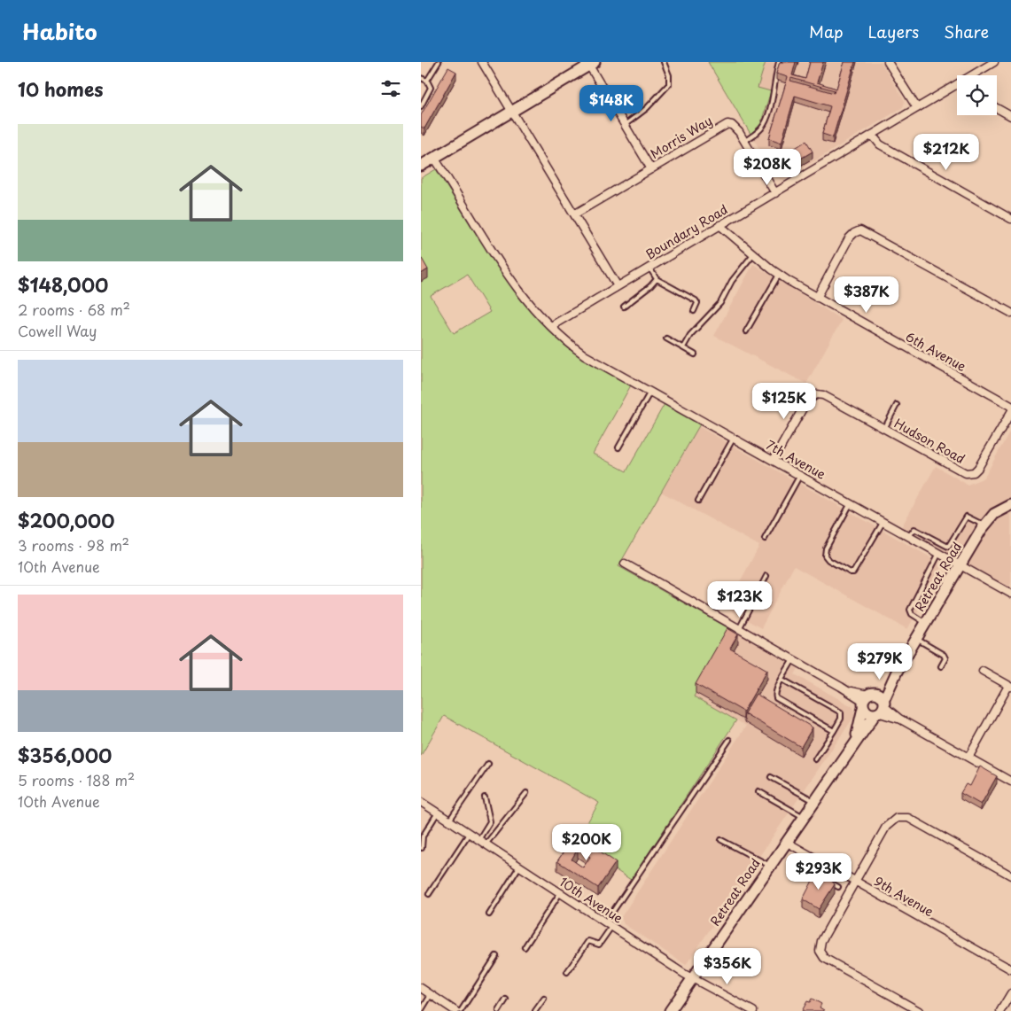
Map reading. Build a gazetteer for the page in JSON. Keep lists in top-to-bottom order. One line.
{"streets":{"main road":["Retreat Road"],"street":["Morris Way","Boundary Road","6th Avenue","Hudson Road","7th Avenue","9th Avenue","10th Avenue"]},"crossings":[["Morris Way","Boundary Road"],["Boundary Road","6th Avenue"],["Boundary Road","7th Avenue"],["Hudson Road","7th Avenue"],["7th Avenue","Retreat Road"],["Retreat Road","9th Avenue"],["Retreat Road","10th Avenue"]],"page":{"header":"Habito","nav":["Map","Layers","Share"],"heading":"10 homes","price":["$148K","$212K","$208K","$387K","$125K","$123K","$279K","$200K","$293K","$356K"],"list":[{"name":"$148,000","note":"2 rooms · 68 m² · Cowell Way"},{"name":"$200,000","note":"3 rooms · 98 m² · 10th Avenue"},{"name":"$356,000","note":"5 rooms · 188 m² · 10th Avenue"}]}}
